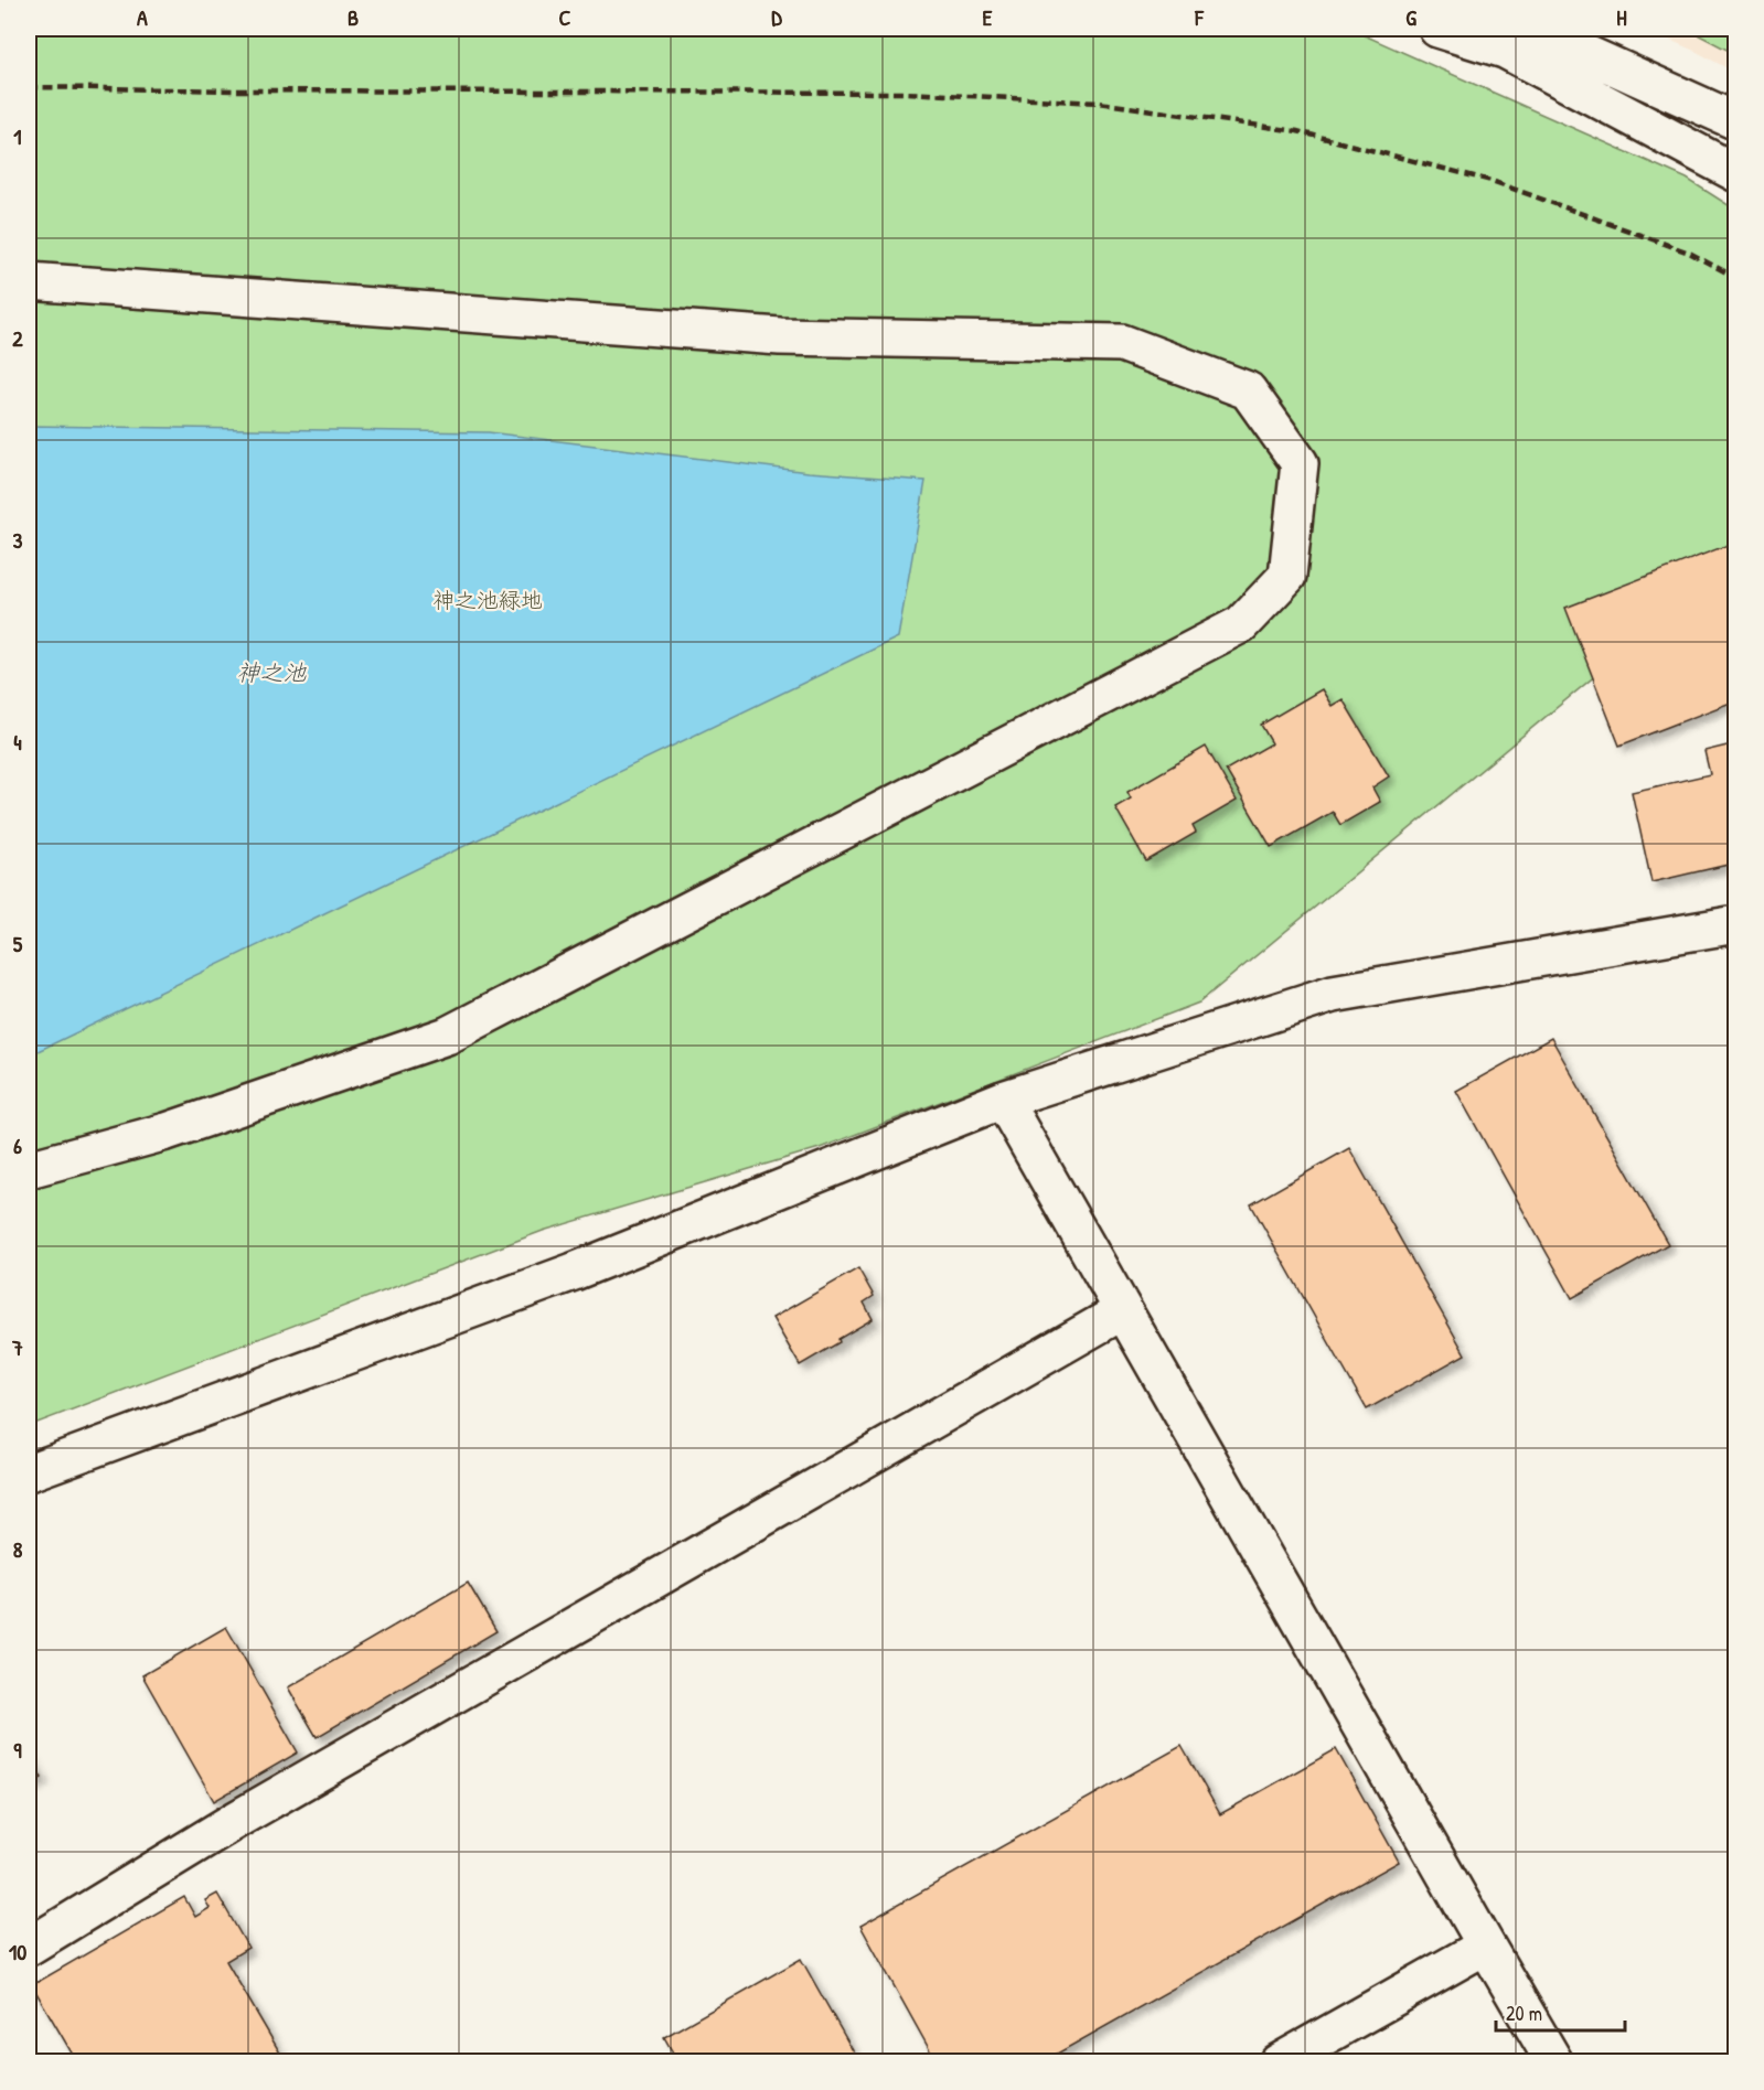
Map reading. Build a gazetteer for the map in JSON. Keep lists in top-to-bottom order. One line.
{"water":["神之池"],"parks":["神之池緑地"],"scale_bar":"20 m","grid":{"columns":["A","B","C","D","E","F","G","H"],"rows":["1","2","3","4","5","6","7","8","9","10"]}}
